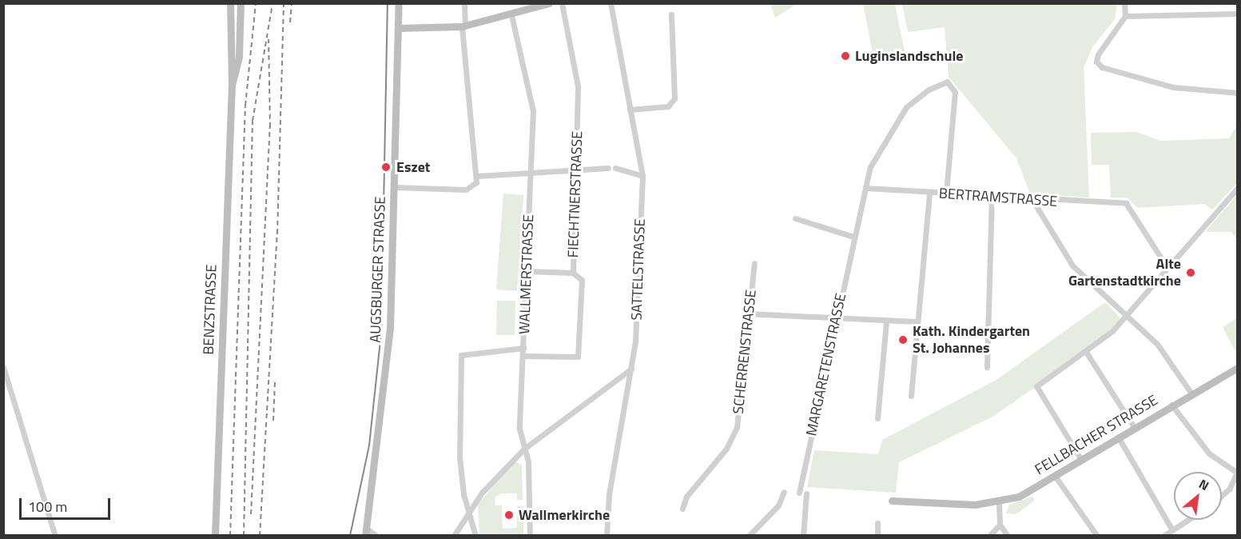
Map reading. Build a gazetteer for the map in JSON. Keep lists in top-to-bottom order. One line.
{"streets":{"main road":["AUGSBURGER STRASSE","BENZSTRASSE","FELLBACHER STRASSE"],"street":["FIECHTNERSTRASSE","BERTRAMSTRASSE","SATTELSTRASSE","WALLMERSTRASSE","SCHERRENSTRASSE","MARGARETENSTRASSE"]},"crossings":[["FIECHTNERSTRASSE","WALLMERSTRASSE"],["BERTRAMSTRASSE","MARGARETENSTRASSE"]],"places":["Luginslandschule","Eszet","Alte Gartenstadtkirche","Kath. Kindergarten St. Johannes","Wallmerkirche"],"scale_bar":"100 m","north":"top right"}
